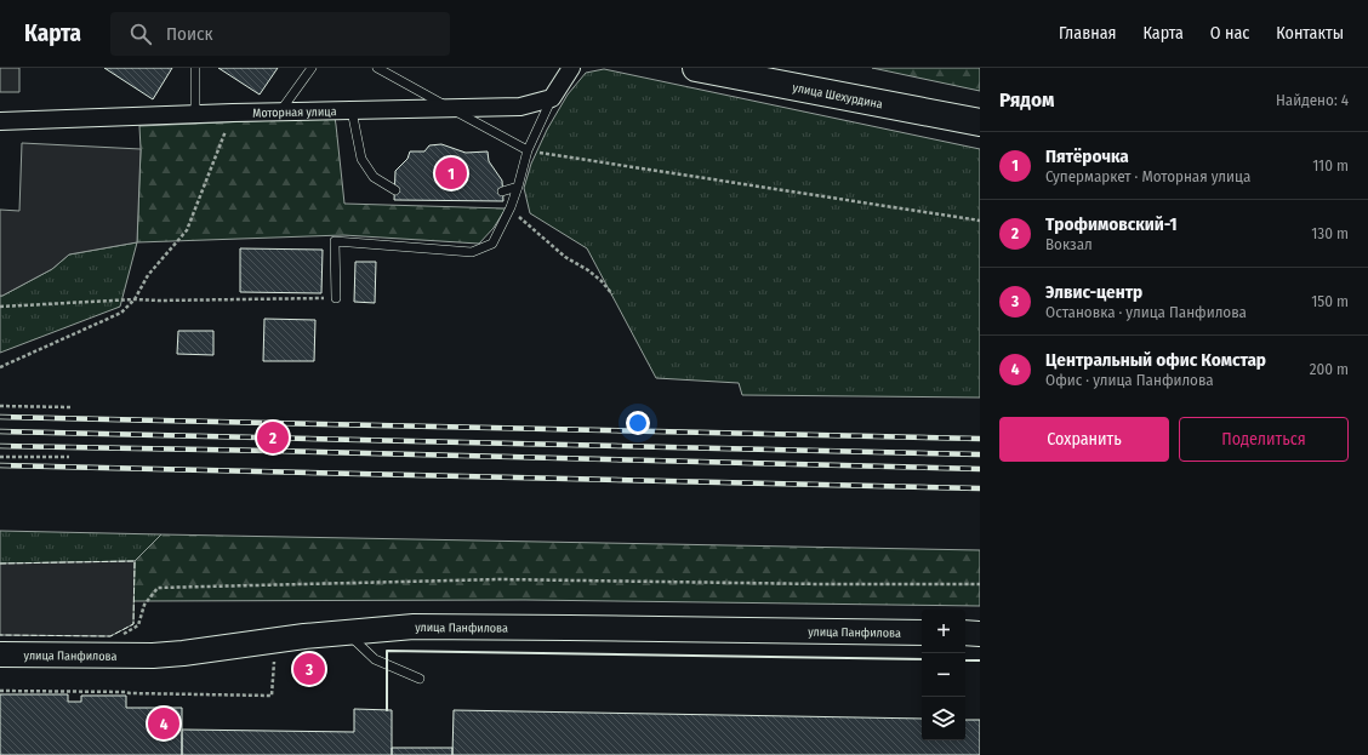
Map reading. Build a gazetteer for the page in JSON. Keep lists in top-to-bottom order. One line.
{"streets":{"main road":["улица Шехурдина","улица Панфилова"],"street":["Моторная улица"]},"page":{"header":"Карта","search":"Поиск","nav":["Главная","Карта","О нас","Контакты"],"heading":["Рядом","Найдено: 4"],"list":[{"mark":"1","name":"Пятёрочка","note":"Супермаркет · Моторная улица","value":"110 m"},{"mark":"2","name":"Трофимовский-1","note":"Вокзал","value":"130 m"},{"mark":"3","name":"Элвис-центр","note":"Остановка · улица Панфилова","value":"150 m"},{"mark":"4","name":"Центральный офис Комстар","note":"Офис · улица Панфилова","value":"200 m"}],"pins":["1","2","3","4"],"buttons":["Сохранить","Поделиться"],"map_buttons":["+","−"]}}
